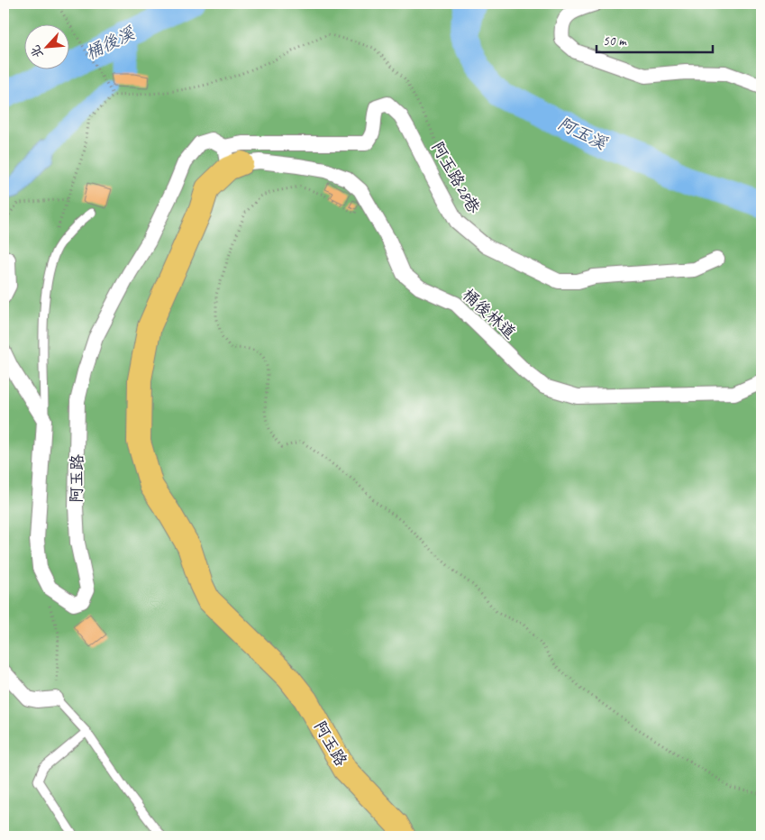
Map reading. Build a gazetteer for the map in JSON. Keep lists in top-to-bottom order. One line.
{"streets":{"main road":["阿玉路"],"street":["阿玉路28巷","桶後林道"]},"crossings":[["阿玉路28巷","桶後林道"],["阿玉路28巷","阿玉路"],["桶後林道","阿玉路"]],"water":["桶後溪","阿玉溪"],"scale_bar":"50 m","north":"bottom left"}
